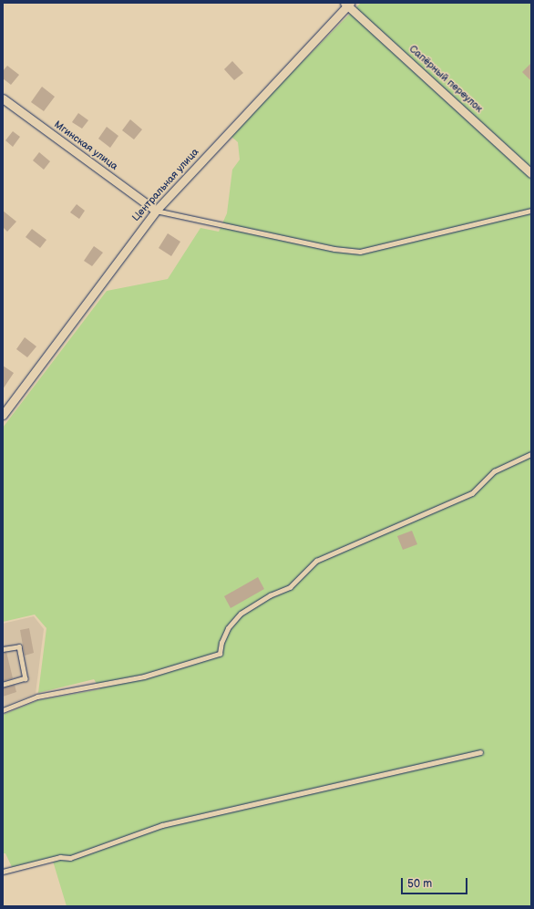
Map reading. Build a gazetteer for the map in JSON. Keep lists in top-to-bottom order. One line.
{"streets":{"street":["Сапёрный переулок","Мгинская улица","Центральная улица"]},"crossings":[["Сапёрный переулок","Центральная улица"],["Мгинская улица","Центральная улица"]],"scale_bar":"50 m"}
